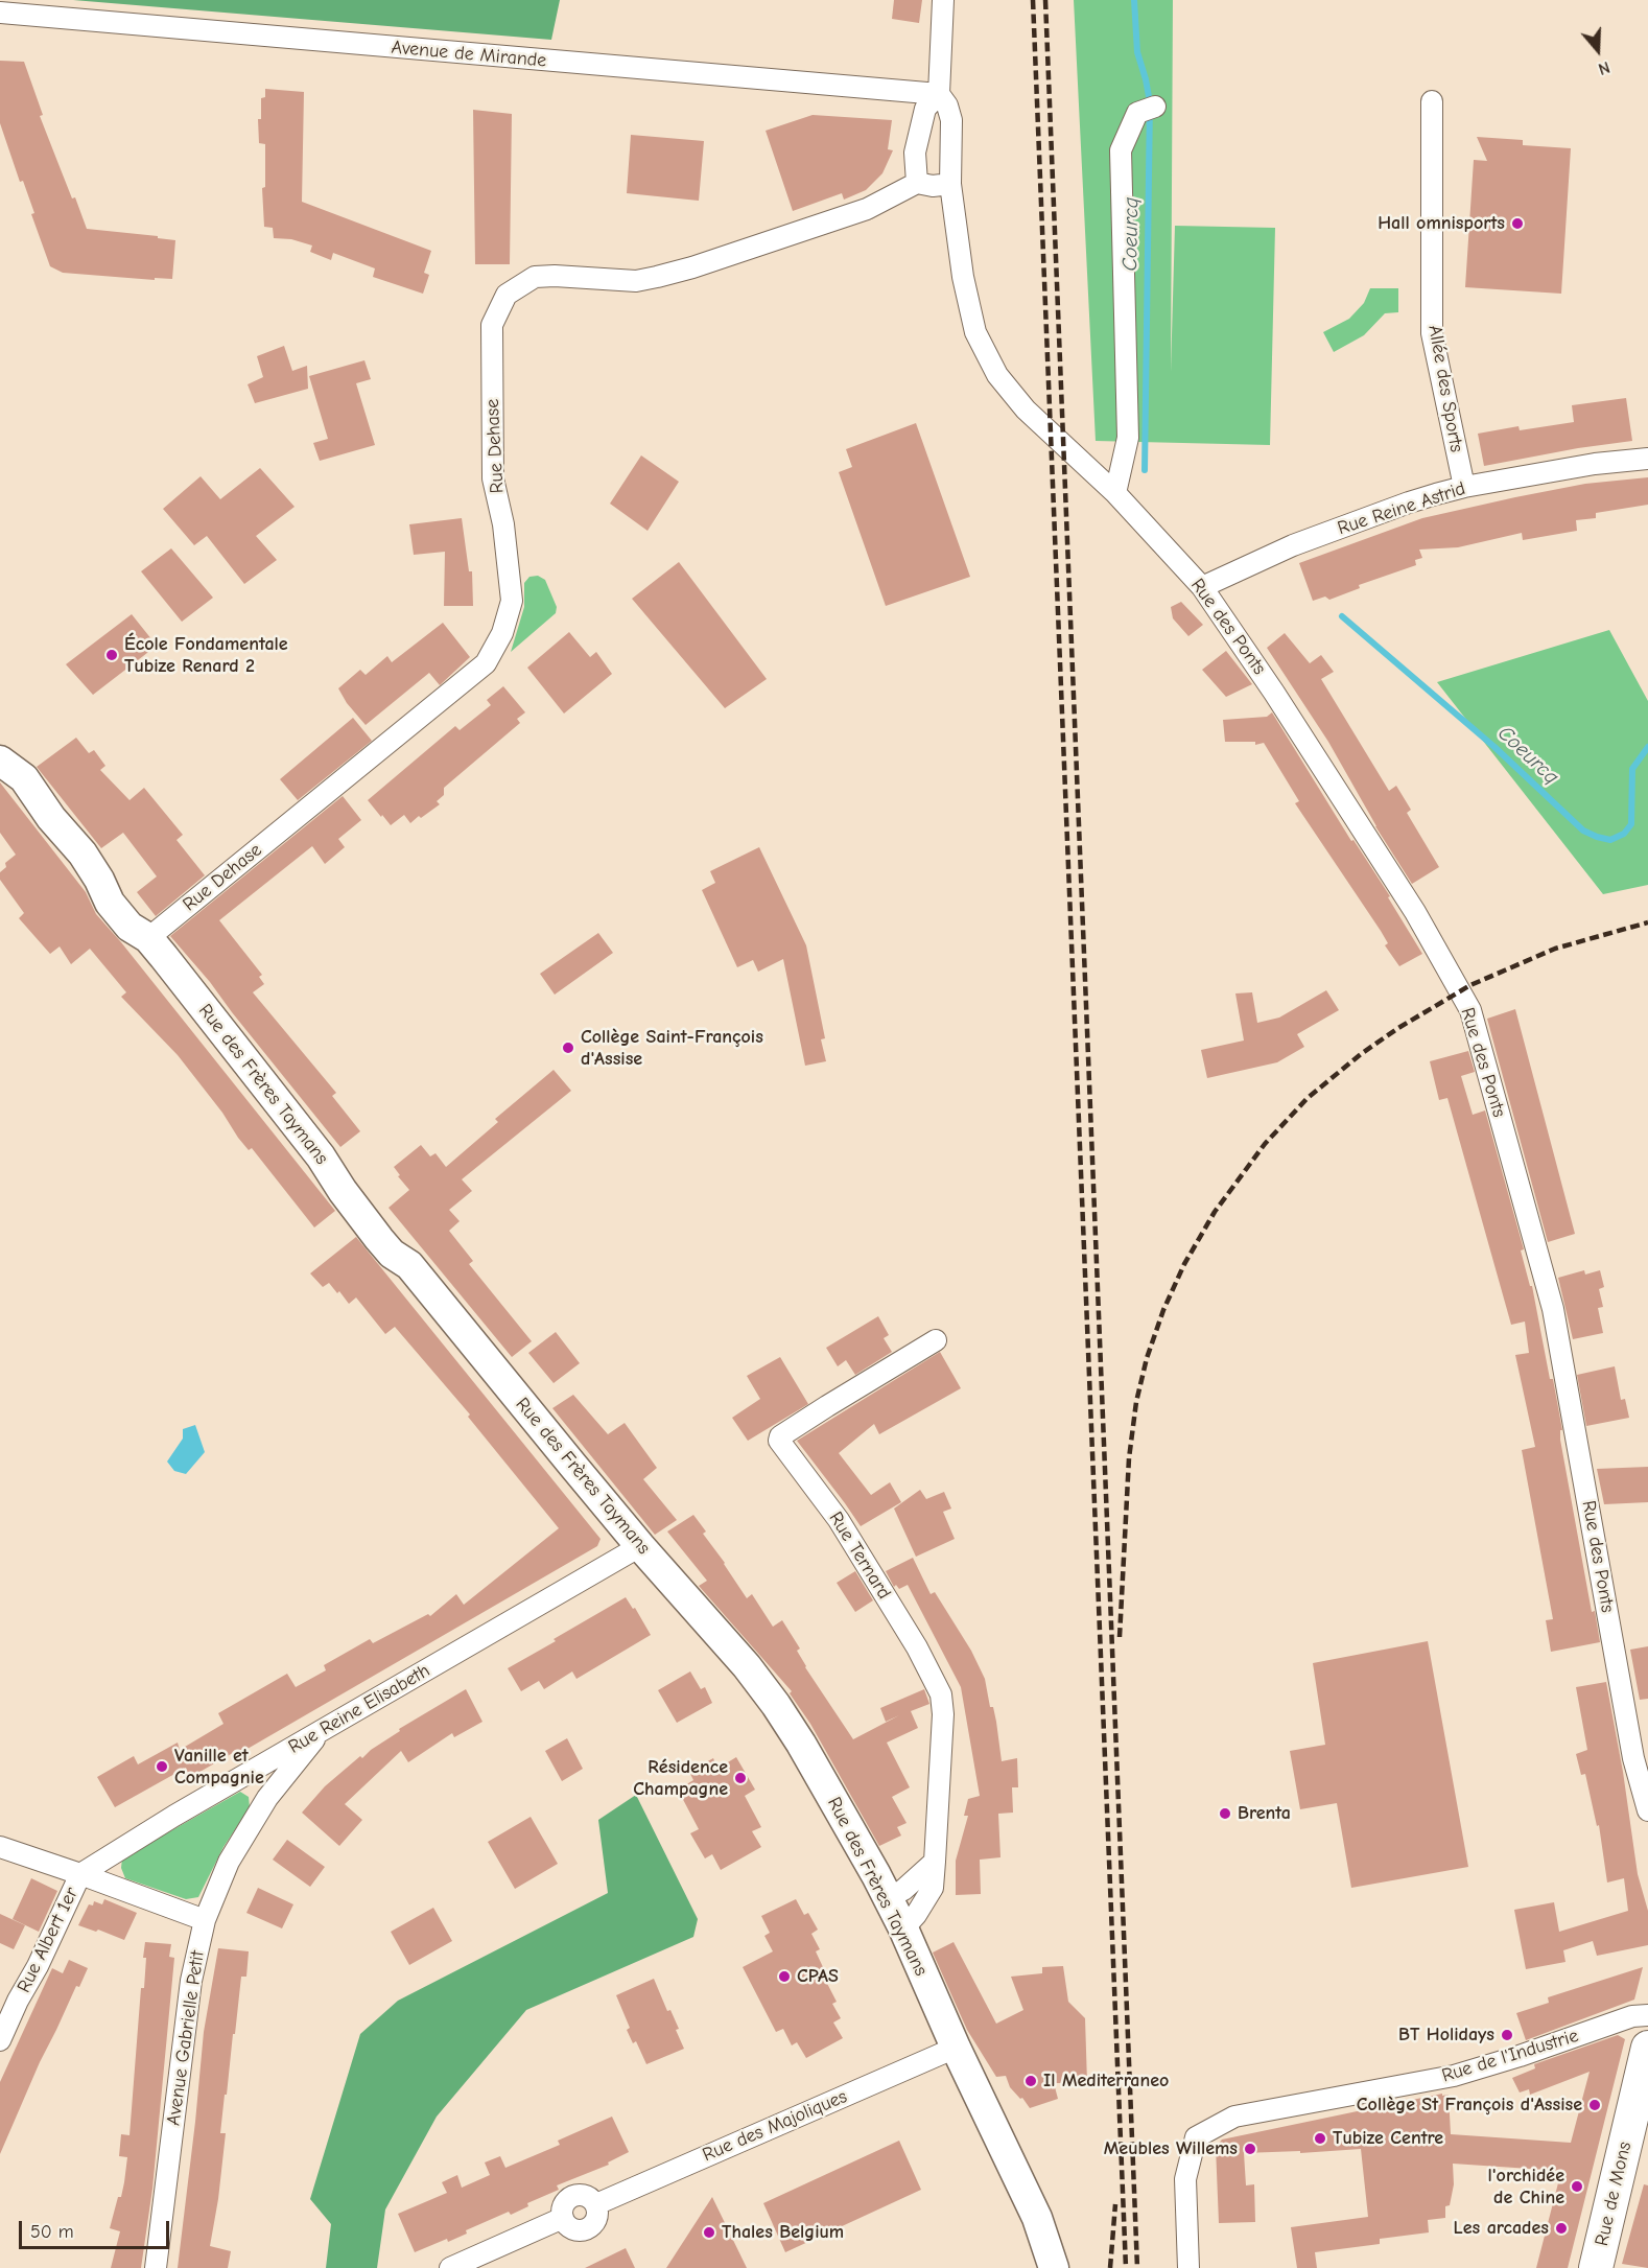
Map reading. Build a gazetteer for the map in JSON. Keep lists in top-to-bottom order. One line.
{"streets":{"main road":["Rue de Mons"],"street":["Avenue de Mirande","Allée des Sports","Rue Dehase","Rue Reine Astrid","Rue des Ponts","Rue des Frères Taymans","Rue Ternard","Rue Reine Elisabeth","Rue Albert 1er","Avenue Gabrielle Petit","Rue de l'Industrie","Rue des Majoliques"]},"crossings":[["Avenue de Mirande","Rue des Ponts"],["Allée des Sports","Rue Reine Astrid"],["Rue Dehase","Rue des Ponts"],["Rue Dehase","Rue des Frères Taymans"],["Rue Reine Astrid","Rue des Ponts"],["Rue des Frères Taymans","Rue Ternard"],["Rue des Frères Taymans","Rue Reine Elisabeth"],["Rue des Frères Taymans","Rue des Majoliques"],["Rue Reine Elisabeth","Rue Albert 1er"],["Rue Reine Elisabeth","Avenue Gabrielle Petit"]],"water":["Coeurcq"],"places":["Hall omnisports","École Fondamentale Tubize Renard 2","Collège Saint-François d'Assise","Vanille et Compagnie","Résidence Champagne","Brenta","CPAS","BT Holidays","Il Mediterraneo","Collège St François d'Assise","Tubize Centre","Meubles Willems","l'orchidée de Chine","Les arcades","Thales Belgium"],"scale_bar":"50 m","north":"bottom"}
